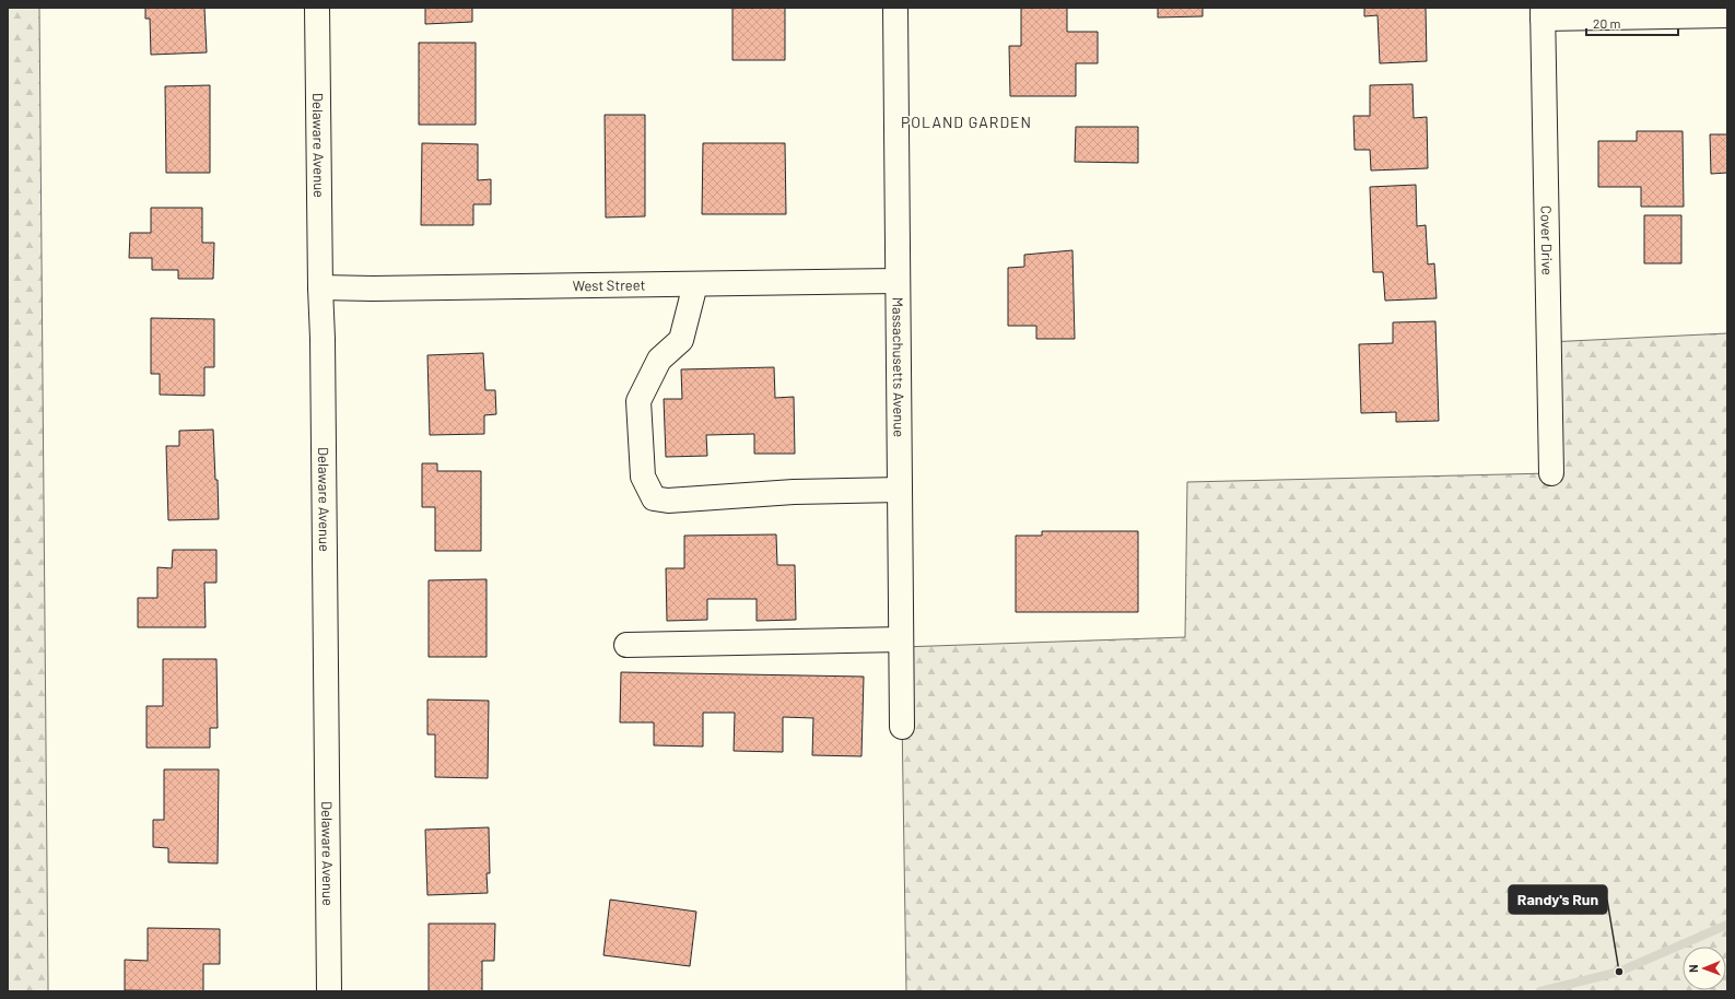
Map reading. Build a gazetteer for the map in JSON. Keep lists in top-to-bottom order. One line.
{"streets":{"street":["Delaware Avenue","Cover Drive","West Street","Massachusetts Avenue"]},"crossings":[["Delaware Avenue","West Street"],["West Street","Massachusetts Avenue"]],"districts":["POLAND GARDEN"],"places":["Randy's Run"],"scale_bar":"20 m","north":"left"}
